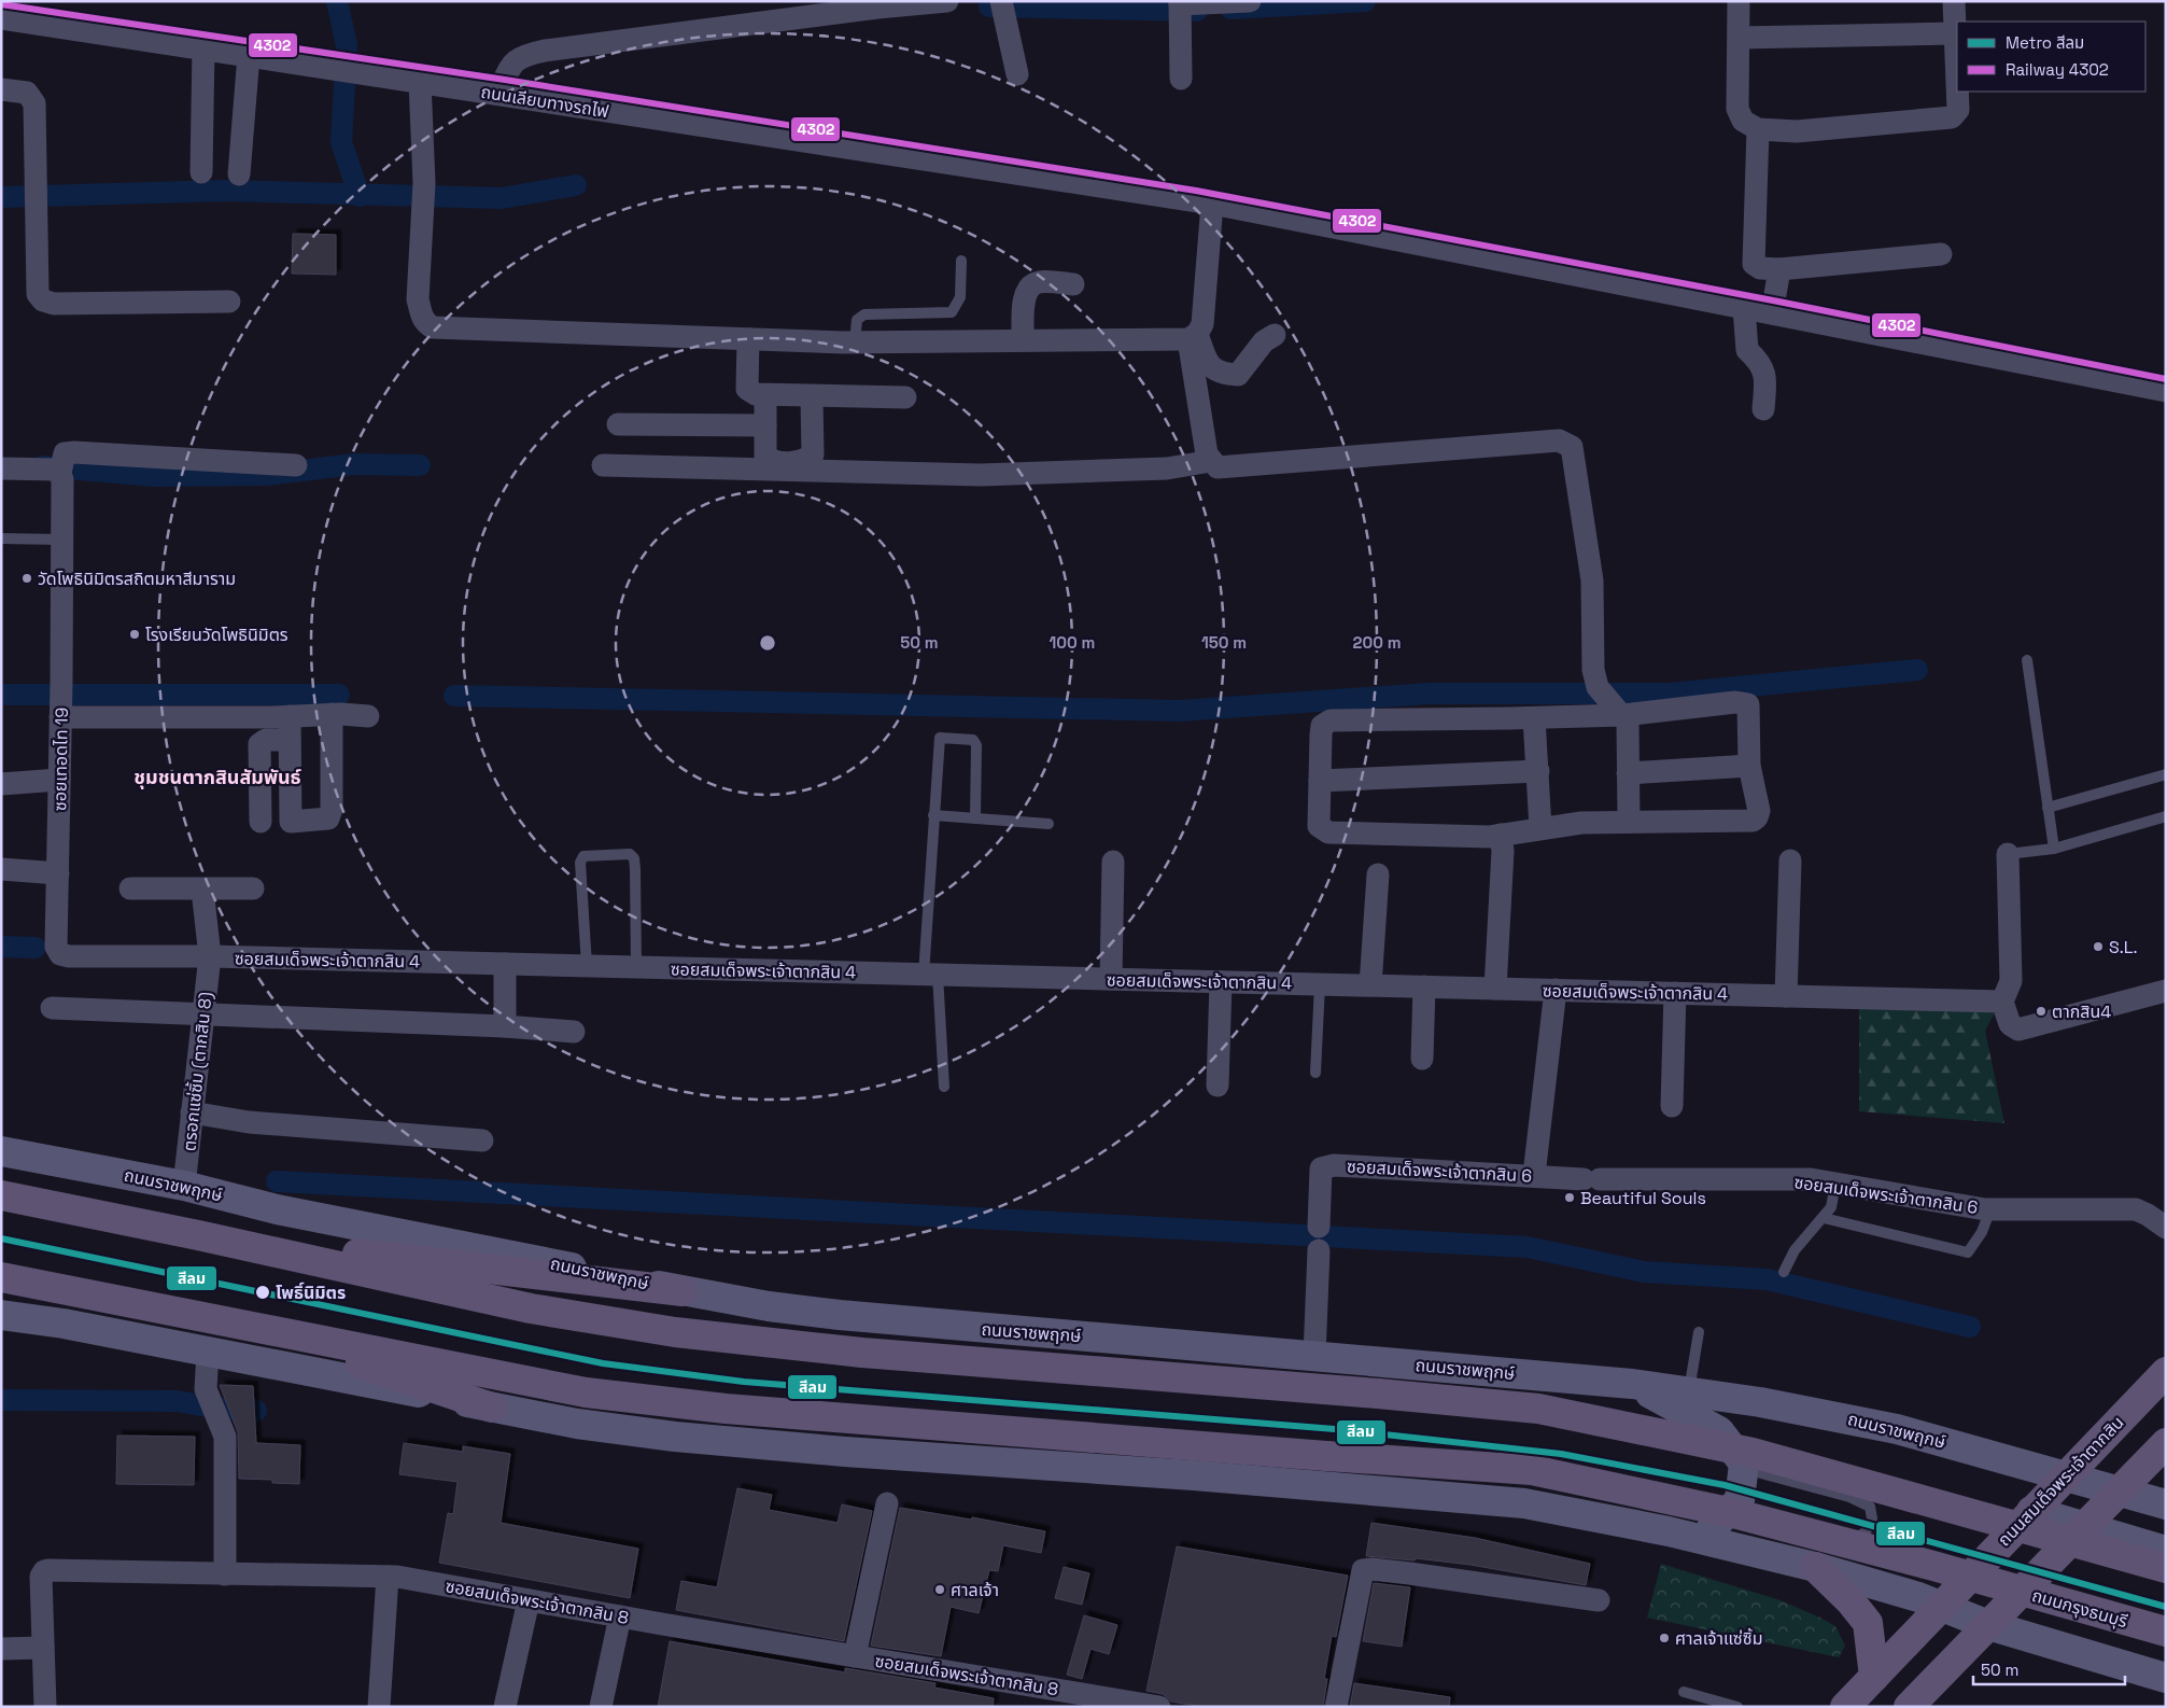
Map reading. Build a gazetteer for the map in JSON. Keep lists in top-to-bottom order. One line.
{"streets":{"main road":["ถนนราชพฤกษ์","ถนนสมเด็จพระเจ้าตากสิน","ถนนกรุงธนบุรี"],"street":["ถนนเลียบทางรถไฟ","ซอยเทอดไท 19","ซอยสมเด็จพระเจ้าตากสิน 4","ตรอกแซ่ซิ้ม (ตากสิน 8)","ซอยสมเด็จพระเจ้าตากสิน 6","ซอยสมเด็จพระเจ้าตากสิน 8"]},"crossings":[["ซอยเทอดไท 19","ซอยสมเด็จพระเจ้าตากสิน 4"],["ซอยเทอดไท 19","ตรอกแซ่ซิ้ม (ตากสิน 8)"],["ซอยสมเด็จพระเจ้าตากสิน 4","ตรอกแซ่ซิ้ม (ตากสิน 8)"],["ตรอกแซ่ซิ้ม (ตากสิน 8)","ถนนราชพฤกษ์"],["ถนนราชพฤกษ์","ถนนสมเด็จพระเจ้าตากสิน"]],"districts":["ชุมชนตากสินสัมพันธ์"],"places":["วัดโพธินิมิตรสถิตมหาสีมาราม","โรงเรียนวัดโพธินิมิตร","S.L.","ตากสิน4","Beautiful Souls","โพธิ์นิมิตร","ศาลเจ้า","ศาลเจ้าแซ่ซิ้ม"],"lines":["rail line 4302","metro line สีลม"],"legend":["Metro สีลม","Railway 4302"],"scale_bar":"50 m","rings":["50 m","100 m","150 m","200 m"]}
